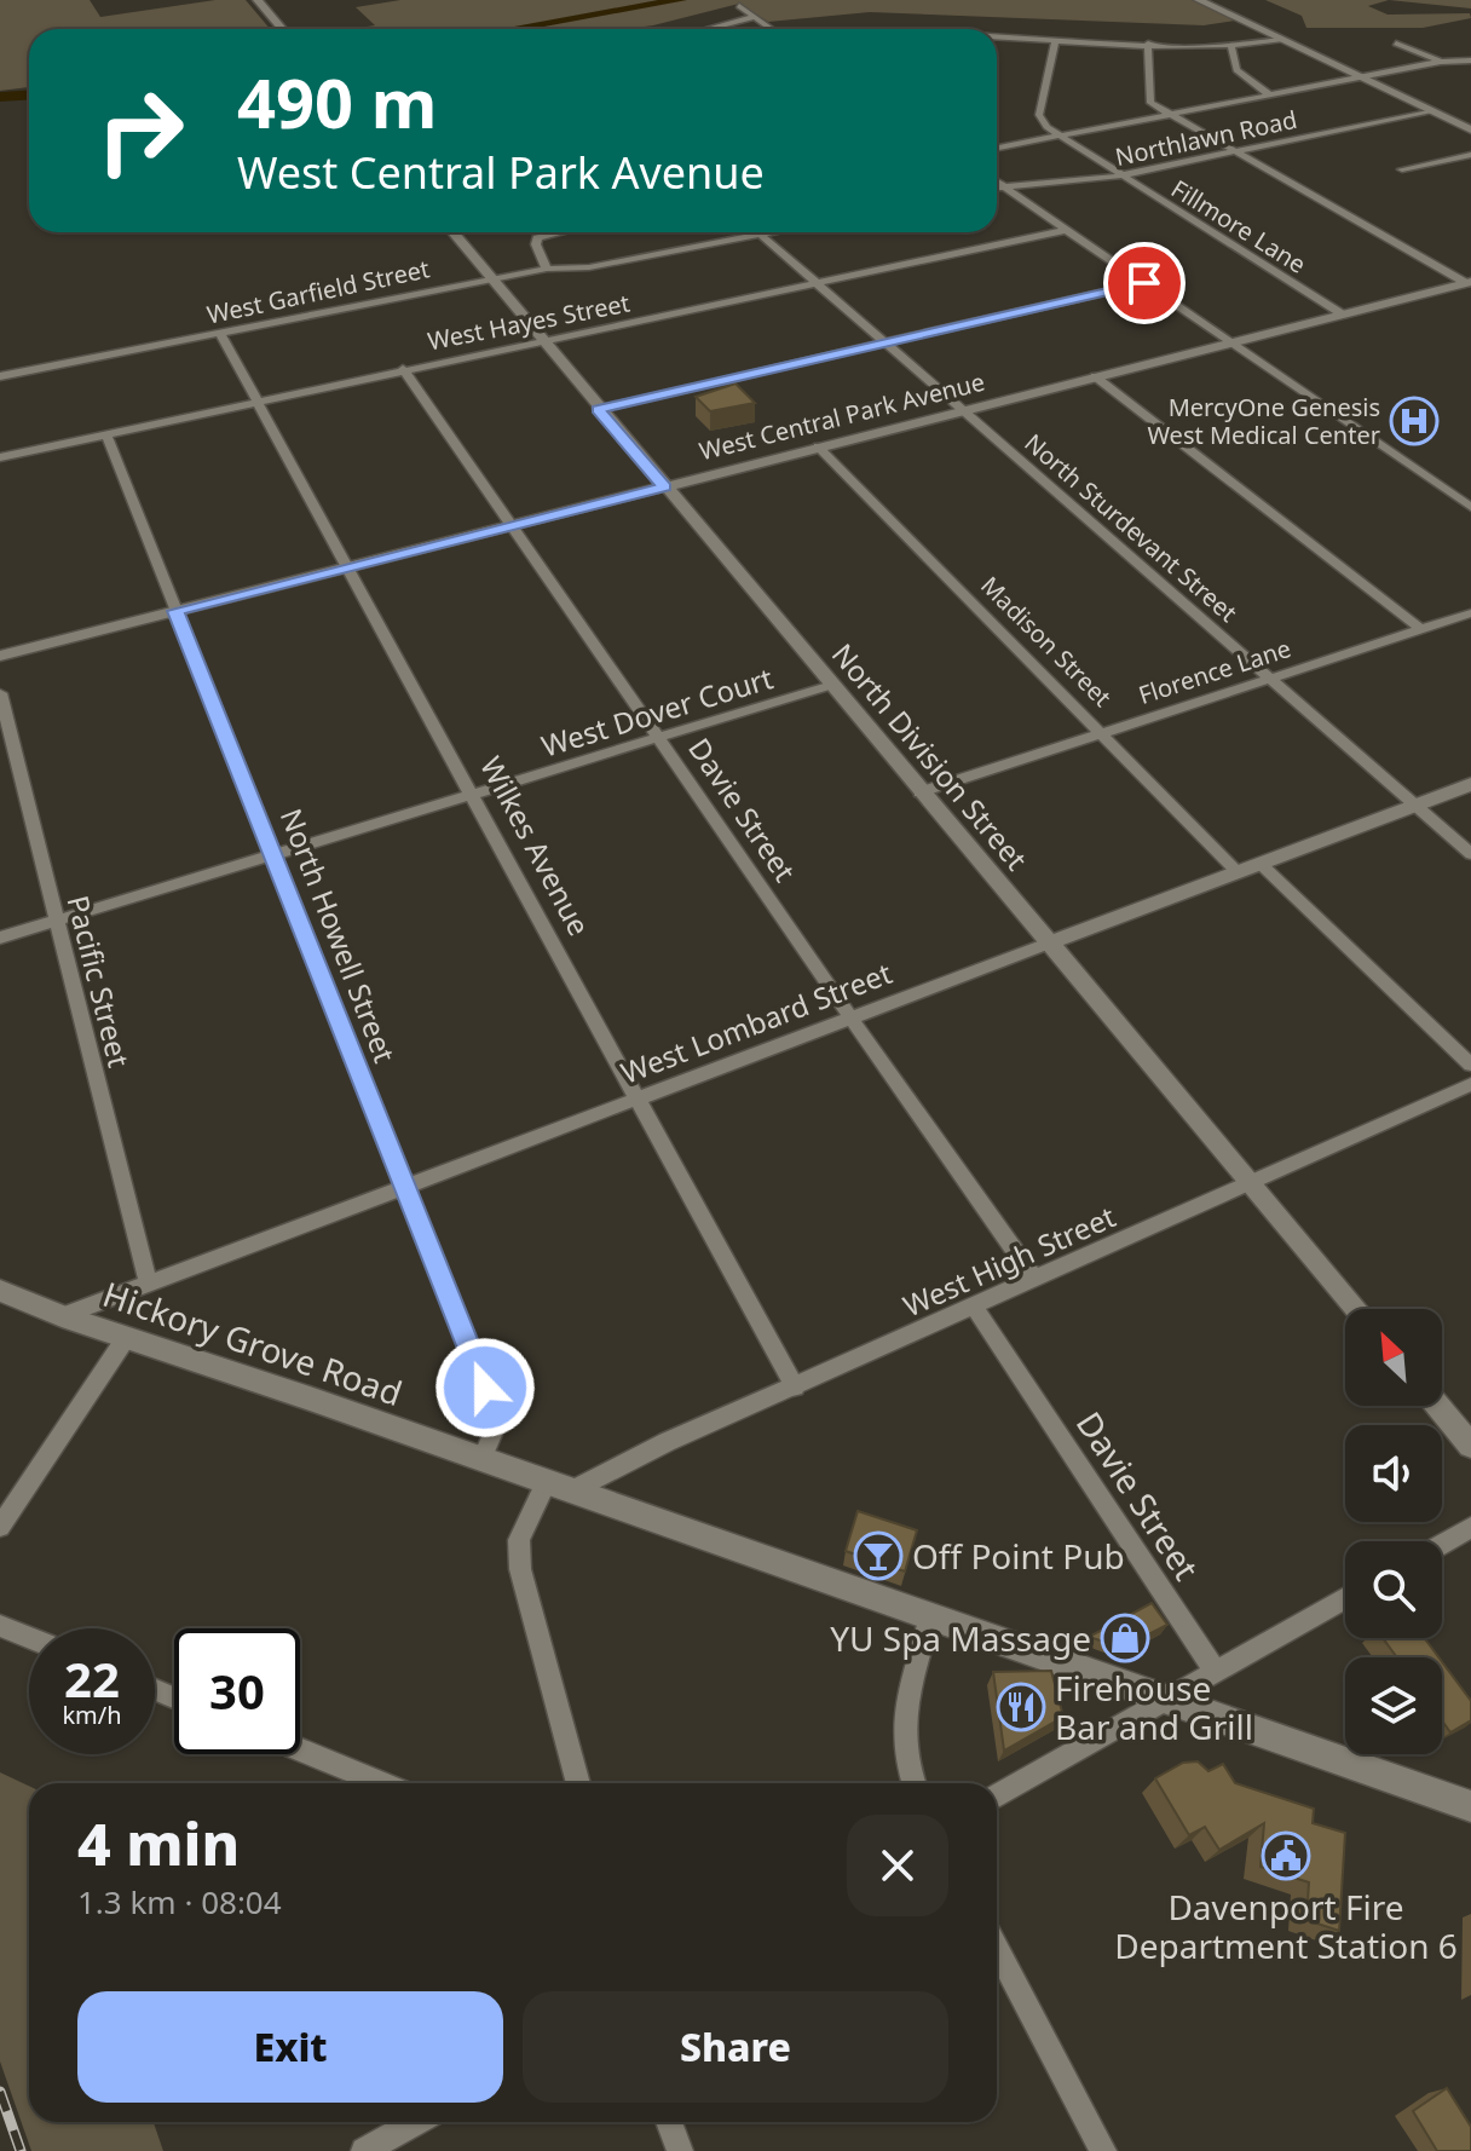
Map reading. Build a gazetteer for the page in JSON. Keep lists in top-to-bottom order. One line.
{"streets":{"main road":["West Central Park Avenue","North Division Street","West Lombard Street","Hickory Grove Road"],"street":["Northlawn Road","Fillmore Lane","West Garfield Street","West Hayes Street","North Sturdevant Street","Madison Street","Florence Lane","West Dover Court","Davie Street","Wilkes Avenue","North Howell Street","Pacific Street","West High Street"]},"crossings":[["Northlawn Road","Fillmore Lane"],["Fillmore Lane","West Central Park Avenue"],["West Garfield Street","North Division Street"],["West Garfield Street","Wilkes Avenue"],["West Hayes Street","North Sturdevant Street"],["West Hayes Street","North Division Street"],["West Hayes Street","Davie Street"],["West Hayes Street","Wilkes Avenue"],["West Hayes Street","North Howell Street"],["West Central Park Avenue","North Sturdevant Street"],["West Central Park Avenue","Madison Street"],["West Central Park Avenue","North Division Street"],["West Central Park Avenue","Davie Street"],["West Central Park Avenue","Wilkes Avenue"],["West Central Park Avenue","North Howell Street"],["North Sturdevant Street","Florence Lane"],["North Sturdevant Street","West Lombard Street"],["Madison Street","Florence Lane"],["Madison Street","West Lombard Street"],["Florence Lane","North Division Street"],["West Dover Court","North Division Street"],["West Dover Court","Davie Street"],["West Dover Court","Wilkes Avenue"],["West Dover Court","North Howell Street"],["West Dover Court","Pacific Street"],["North Division Street","West Lombard Street"],["North Division Street","West High Street"],["Davie Street","West Lombard Street"],["Davie Street","West High Street"],["Wilkes Avenue","West Lombard Street"],["Wilkes Avenue","West High Street"],["North Howell Street","West Lombard Street"],["North Howell Street","Hickory Grove Road"],["Pacific Street","West Lombard Street"],["West Lombard Street","Hickory Grove Road"],["West High Street","Hickory Grove Road"]],"places":{"hospital":["MercyOne Genesis West Medical Center"],"bar":["Off Point Pub"],"shop":["YU Spa Massage"],"restaurant":["Firehouse Bar and Grill"],"public building":["Davenport Fire Department Station 6"]},"north":"top left","page":{"turn":["490 m","West Central Park Avenue"],"speed":"22 km/h","limit":"30","heading":["4 min","1.3 km · 08:04"],"buttons":["Exit","Share"]}}
